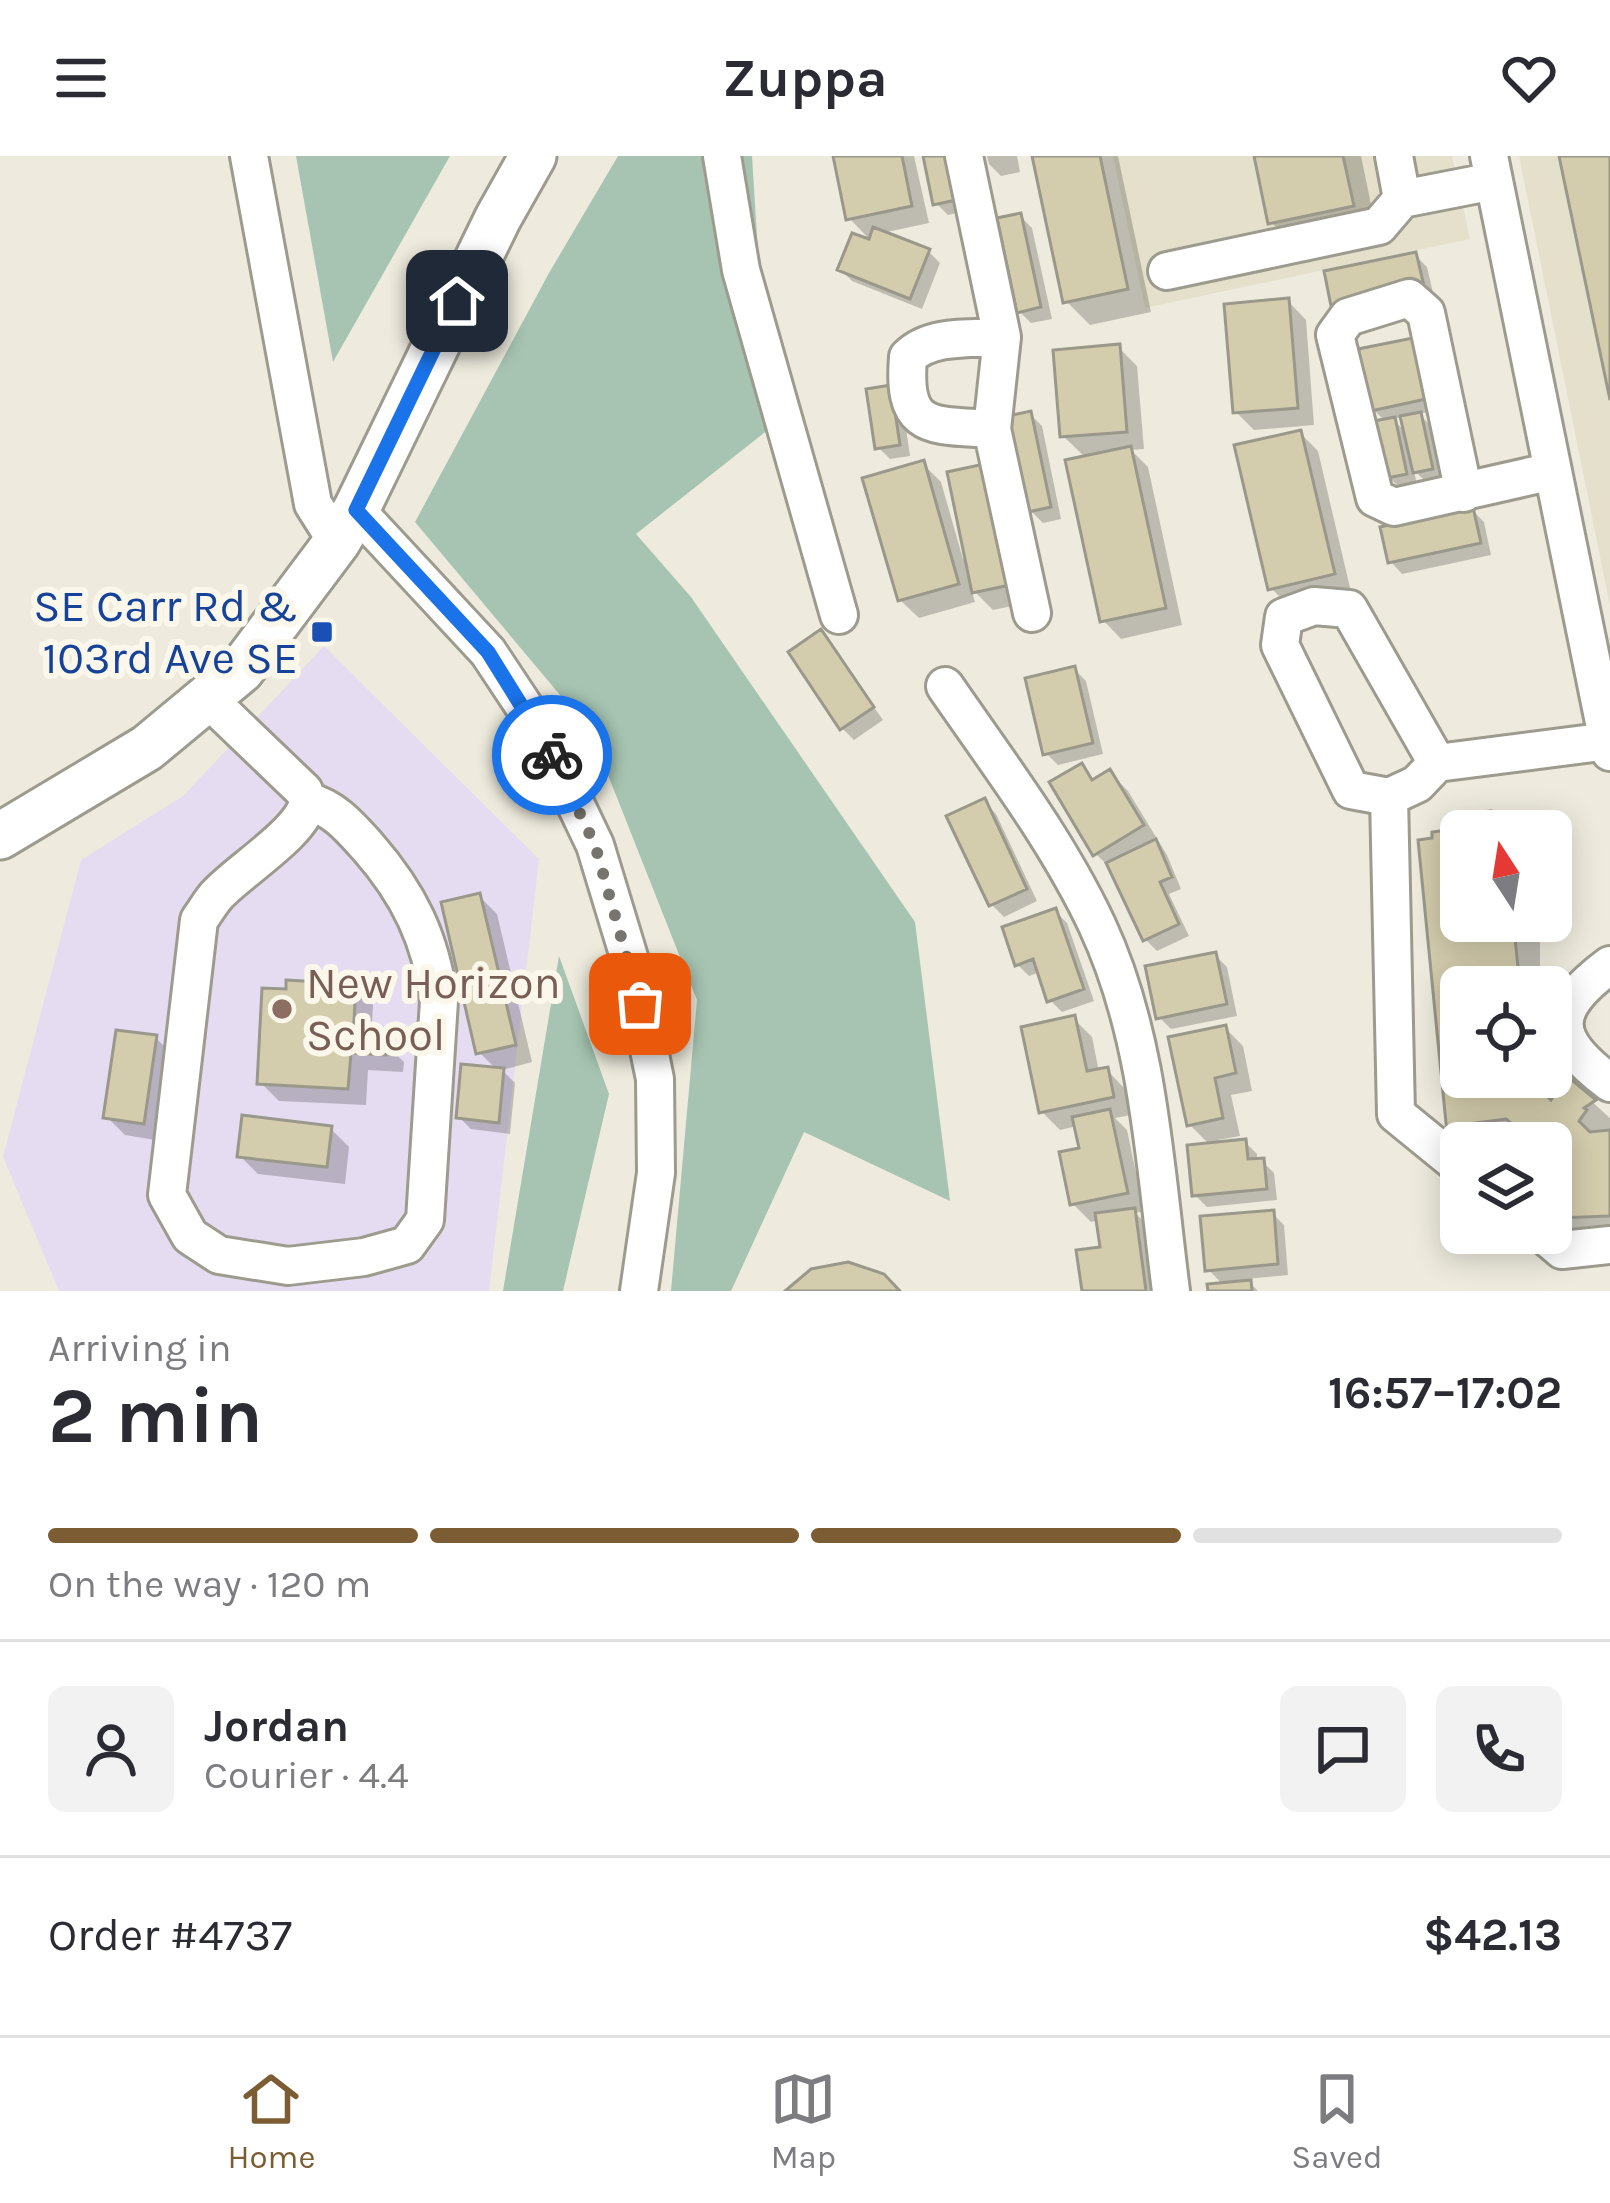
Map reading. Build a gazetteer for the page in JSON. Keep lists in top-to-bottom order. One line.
{"places":{"transit":["SE Carr Rd & 103rd Ave SE"],"other":["New Horizon School"]},"north":"top","page":{"header":"Zuppa","heading":["2 min","Arriving in","16:57–17:02"],"panel":["Jordan","Courier · 4.4","Order #4737","$42.13"],"bar":"On the way · 120 m","tabs":["Home","Map","Saved"]}}
